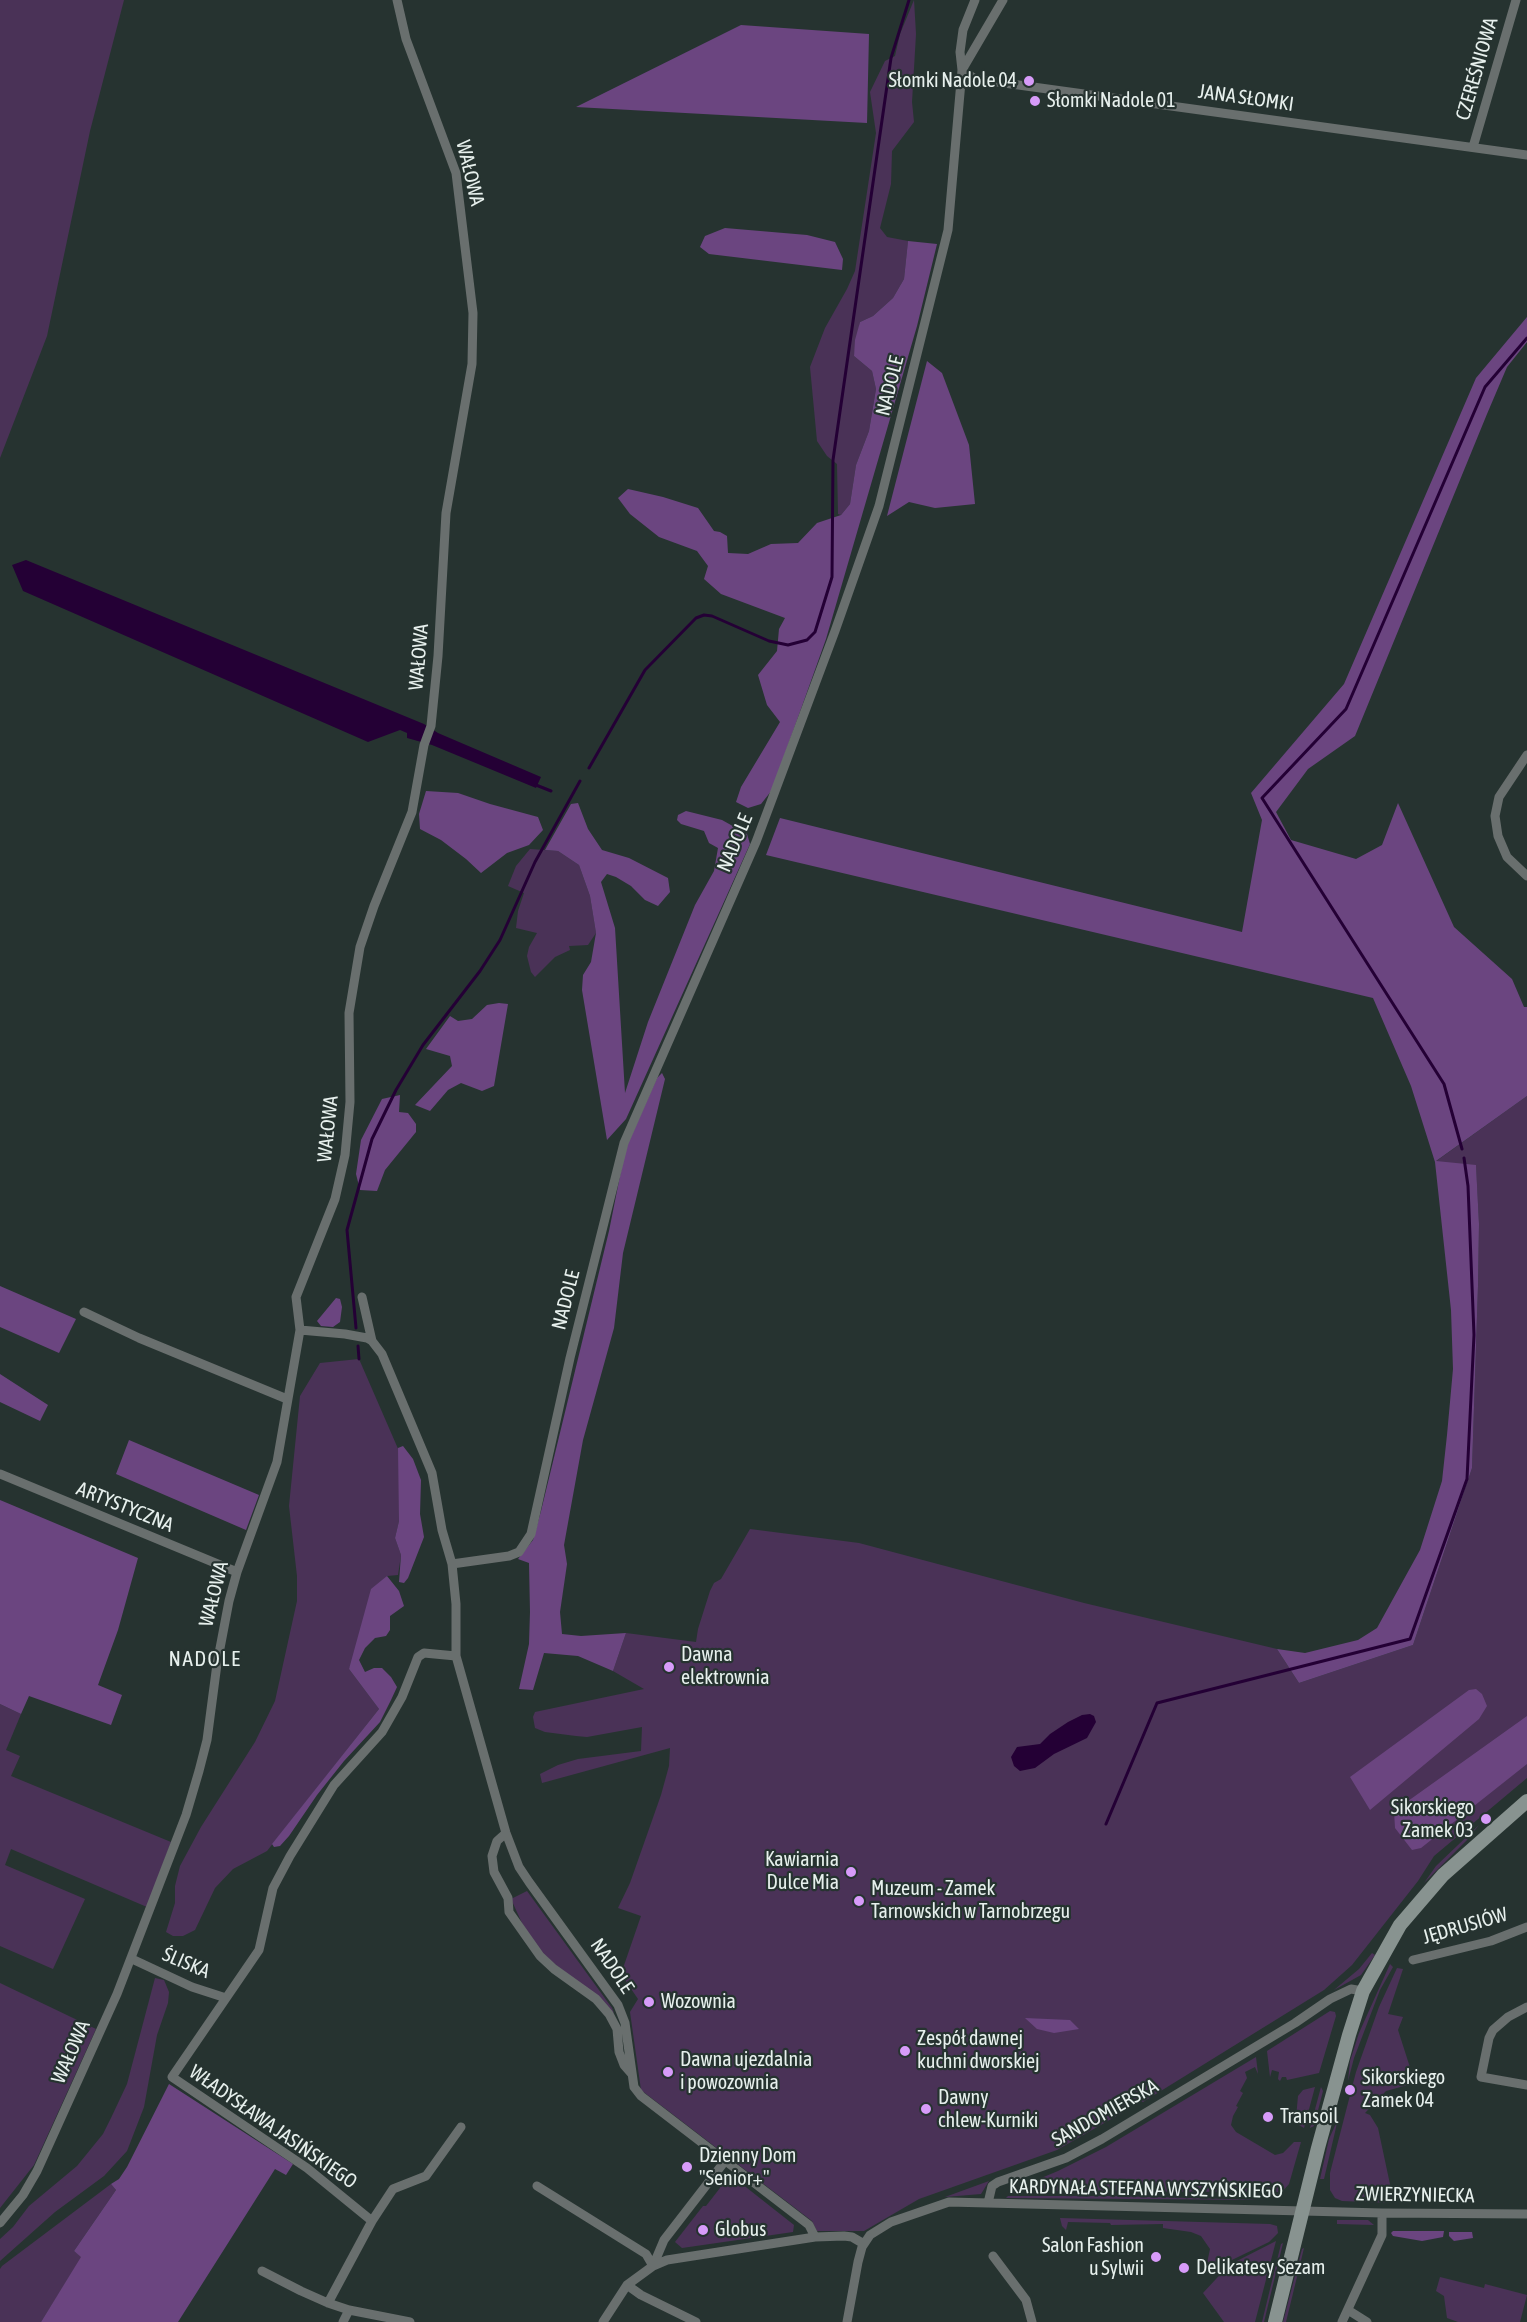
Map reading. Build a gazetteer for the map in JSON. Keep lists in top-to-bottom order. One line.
{"streets":{"street":["CZEREŚNIOWA","JANA SŁOMKI","WAŁOWA","NADOLE","ARTYSTYCZNA","JĘDRUSIÓW","ŚLISKA","SANDOMIERSKA","WŁADYSŁAWA JASIŃSKIEGO","KARDYNAŁA STEFANA WYSZYŃSKIEGO","ZWIERZYNIECKA"]},"crossings":[["CZEREŚNIOWA","JANA SŁOMKI"],["JANA SŁOMKI","NADOLE"],["WAŁOWA","ARTYSTYCZNA"],["WAŁOWA","ŚLISKA"],["ŚLISKA","WŁADYSŁAWA JASIŃSKIEGO"],["SANDOMIERSKA","KARDYNAŁA STEFANA WYSZYŃSKIEGO"],["KARDYNAŁA STEFANA WYSZYŃSKIEGO","ZWIERZYNIECKA"]],"districts":["NADOLE"],"places":["Słomki Nadole 04","Słomki Nadole 01","Dawna elektrownia","Sikorskiego Zamek 03","Kawiarnia Dulce Mia","Muzeum - Zamek Tarnowskich w Tarnobrzegu","Wozownia","Zespół dawnej kuchni dworskiej","Dawna ujezdalnia i powozownia","Sikorskiego Zamek 04","Dawny chlew-Kurniki","Transoil","Dzienny Dom \"Senior+\"","Globus","Salon Fashion u Sylwii","Delikatesy Sezam"]}
